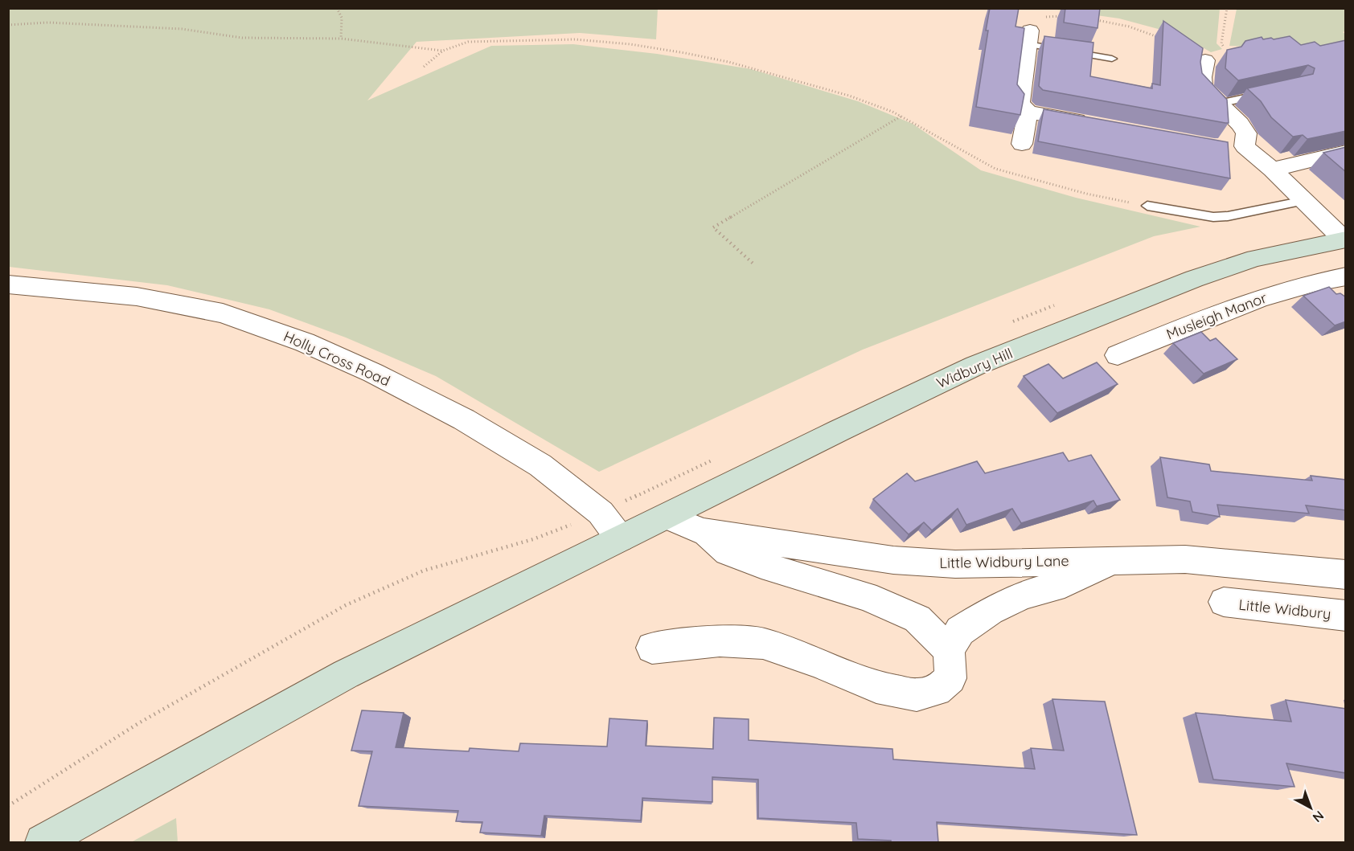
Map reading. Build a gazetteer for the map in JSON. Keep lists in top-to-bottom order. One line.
{"streets":{"main road":["Widbury Hill"],"street":["Musleigh Manor","Holly Cross Road","Little Widbury Lane","Little Widbury"]},"crossings":[["Holly Cross Road","Widbury Hill"],["Widbury Hill","Little Widbury Lane"]],"north":"bottom right"}
